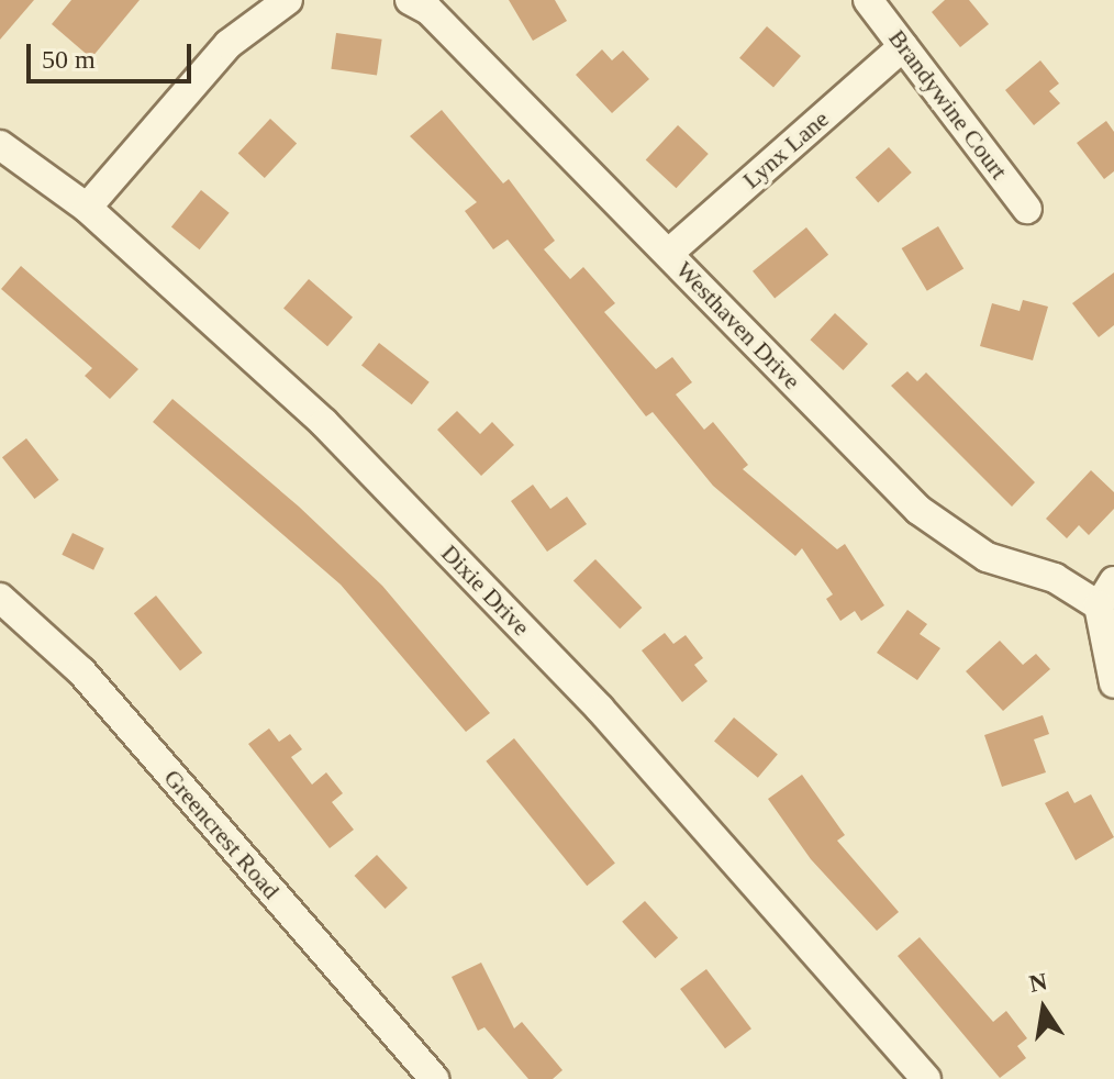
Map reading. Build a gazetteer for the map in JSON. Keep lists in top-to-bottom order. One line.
{"streets":{"street":["Brandywine Court","Lynx Lane","Westhaven Drive","Dixie Drive","Greencrest Road"]},"crossings":[["Brandywine Court","Lynx Lane"],["Lynx Lane","Westhaven Drive"]],"scale_bar":"50 m","north":"top"}
